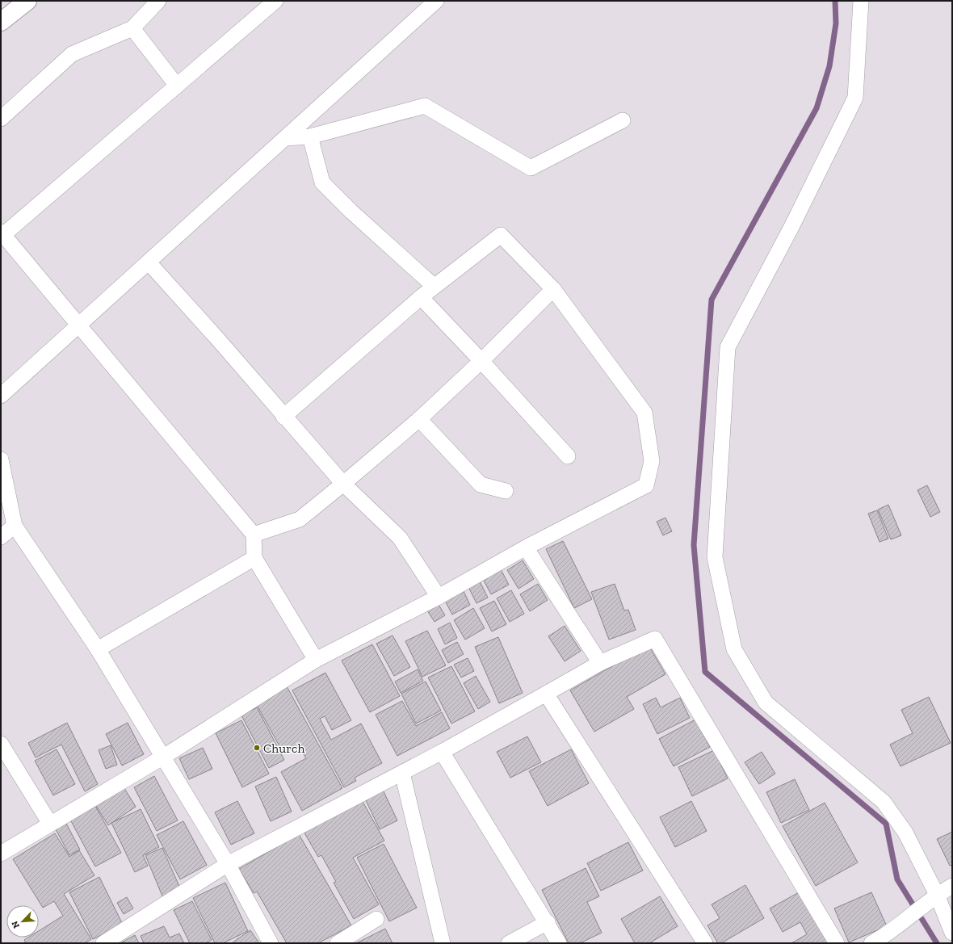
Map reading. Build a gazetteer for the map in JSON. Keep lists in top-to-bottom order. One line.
{"places":["Church"],"north":"bottom left"}
